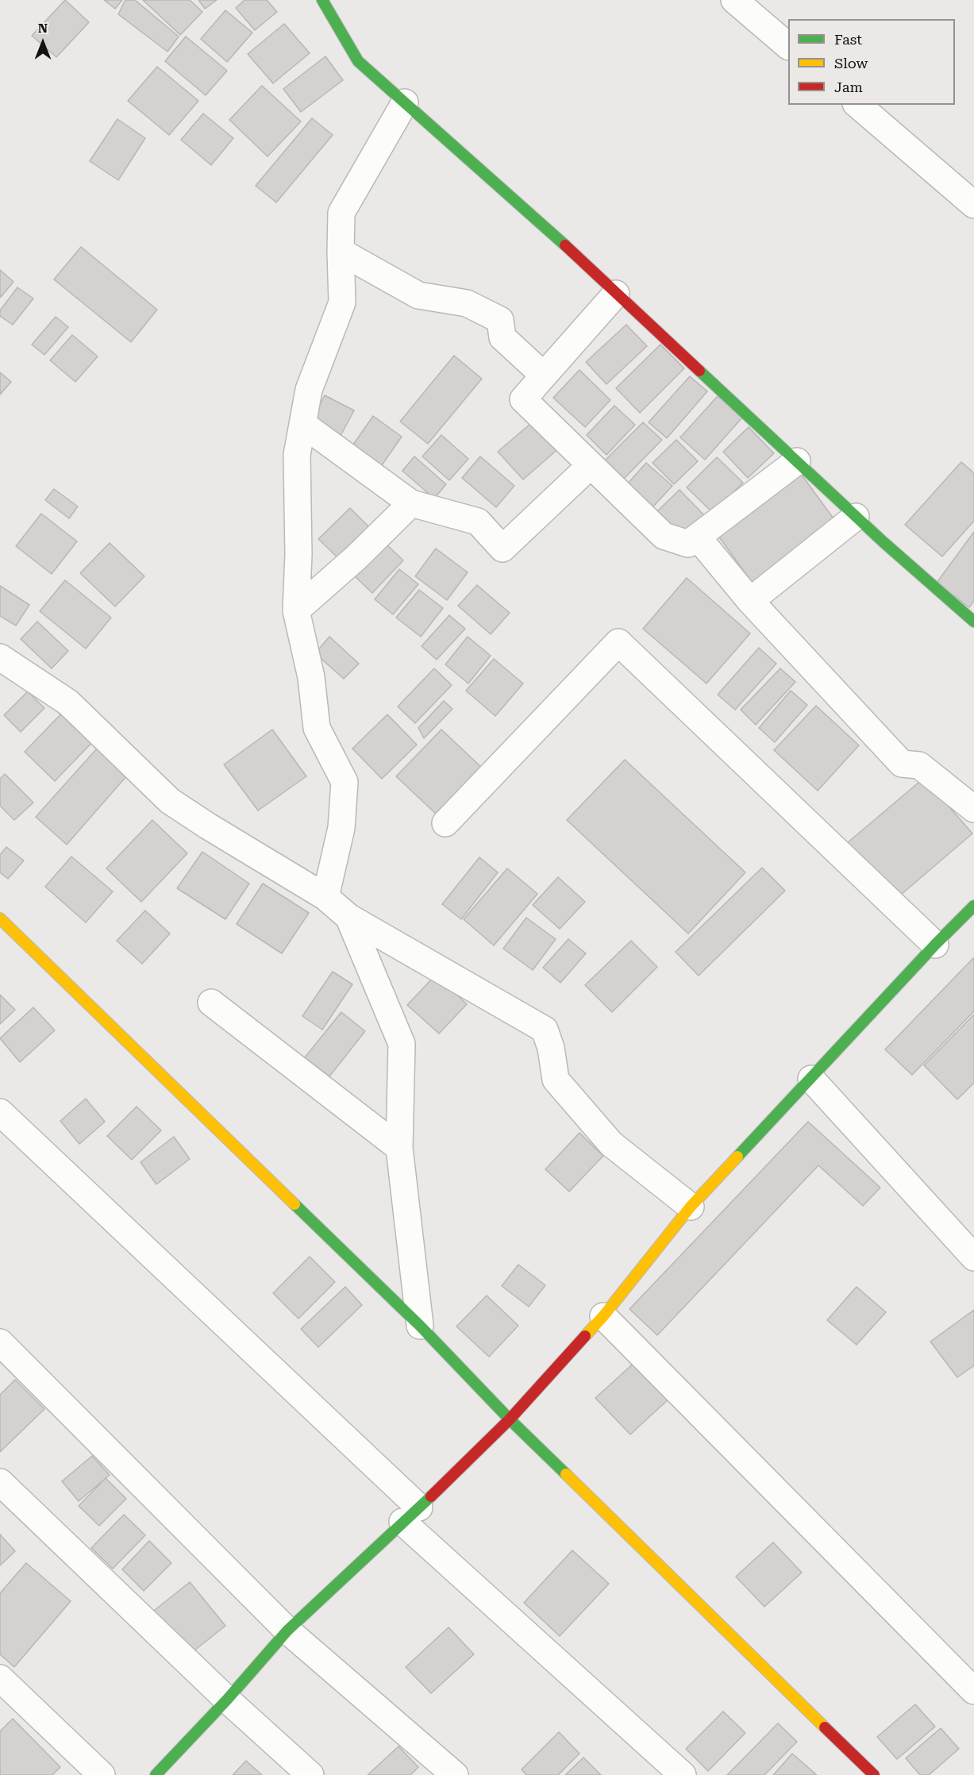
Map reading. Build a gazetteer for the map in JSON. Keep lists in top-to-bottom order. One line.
{"legend":["Fast","Slow","Jam"],"north":"top"}
